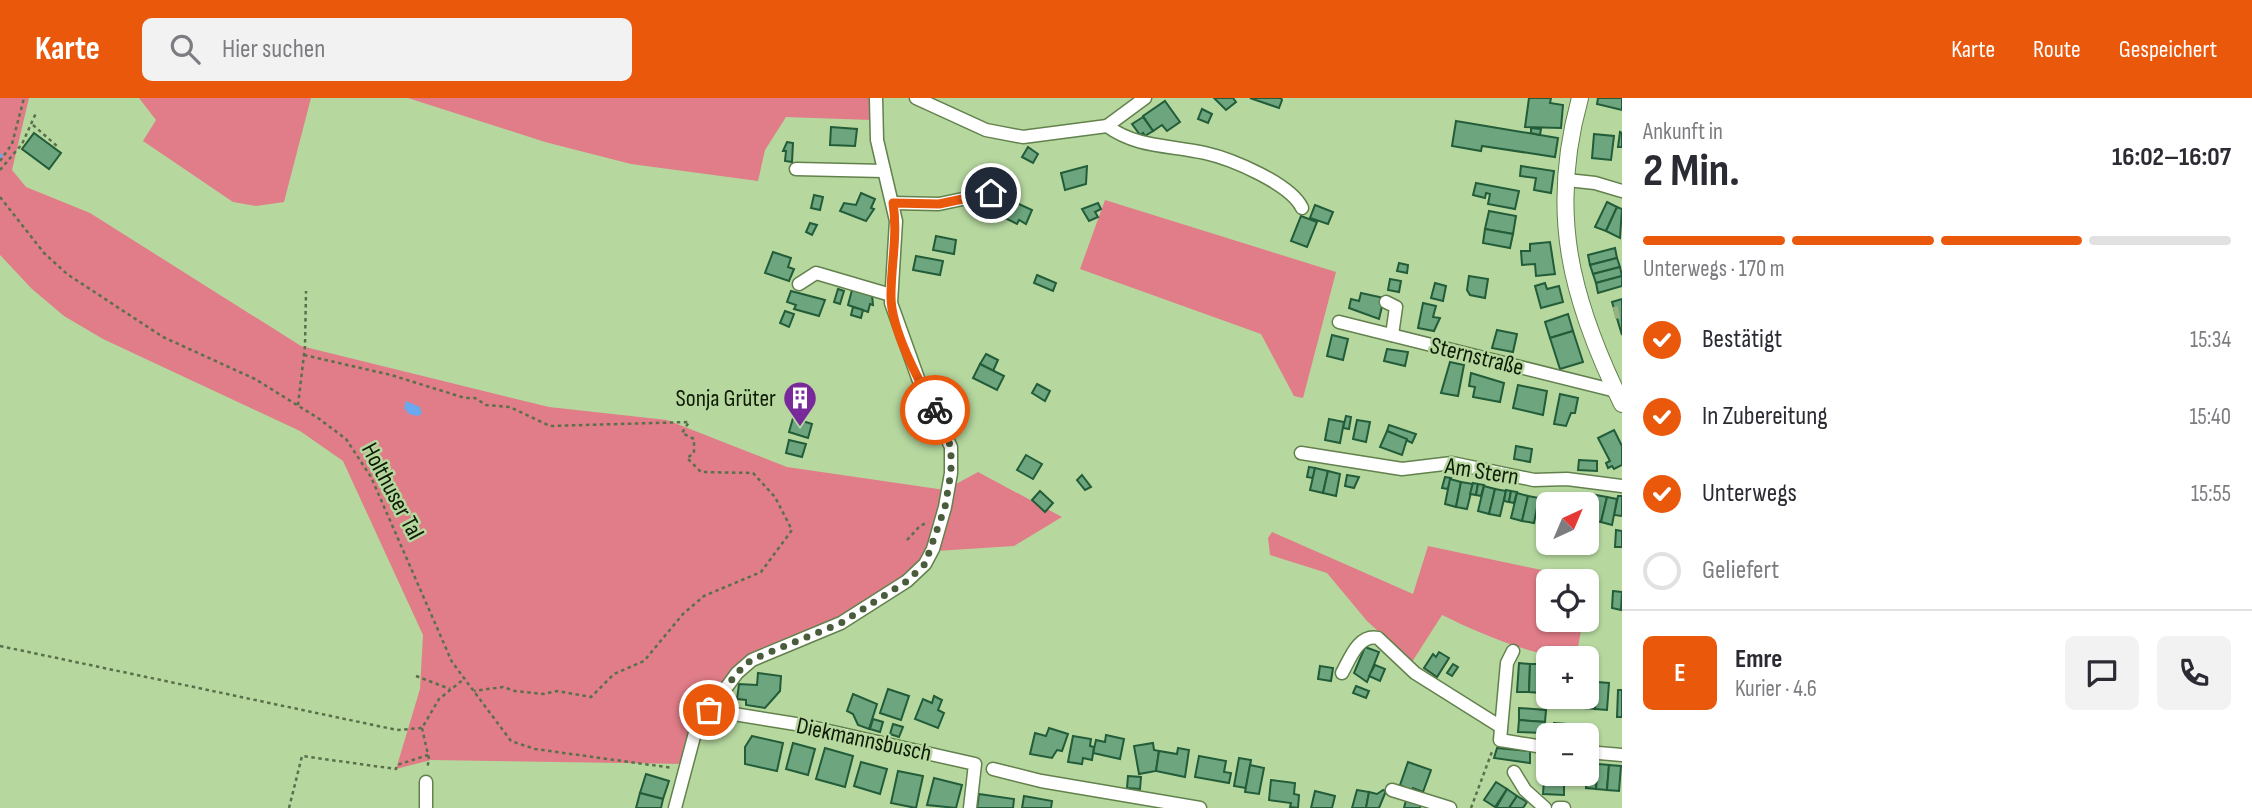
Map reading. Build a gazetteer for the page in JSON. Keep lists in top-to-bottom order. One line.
{"streets":{"street":["Sternstraße","Am Stern","Diekmannsbusch"],"path":["Holthuser Tal"]},"places":{"building":["Sonja Grüter"]},"north":"top right","page":{"header":"Karte","search":"Hier suchen","nav":["Karte","Route","Gespeichert"],"heading":["2 Min.","Ankunft in","16:02–16:07"],"panel":["Emre","Kurier · 4.6"],"bar":"Unterwegs · 170 m","list":[["Bestätigt","15:34"],["In Zubereitung","15:40"],["Unterwegs","15:55"],"Geliefert"],"map_buttons":["+","−"],"round":"E"}}
